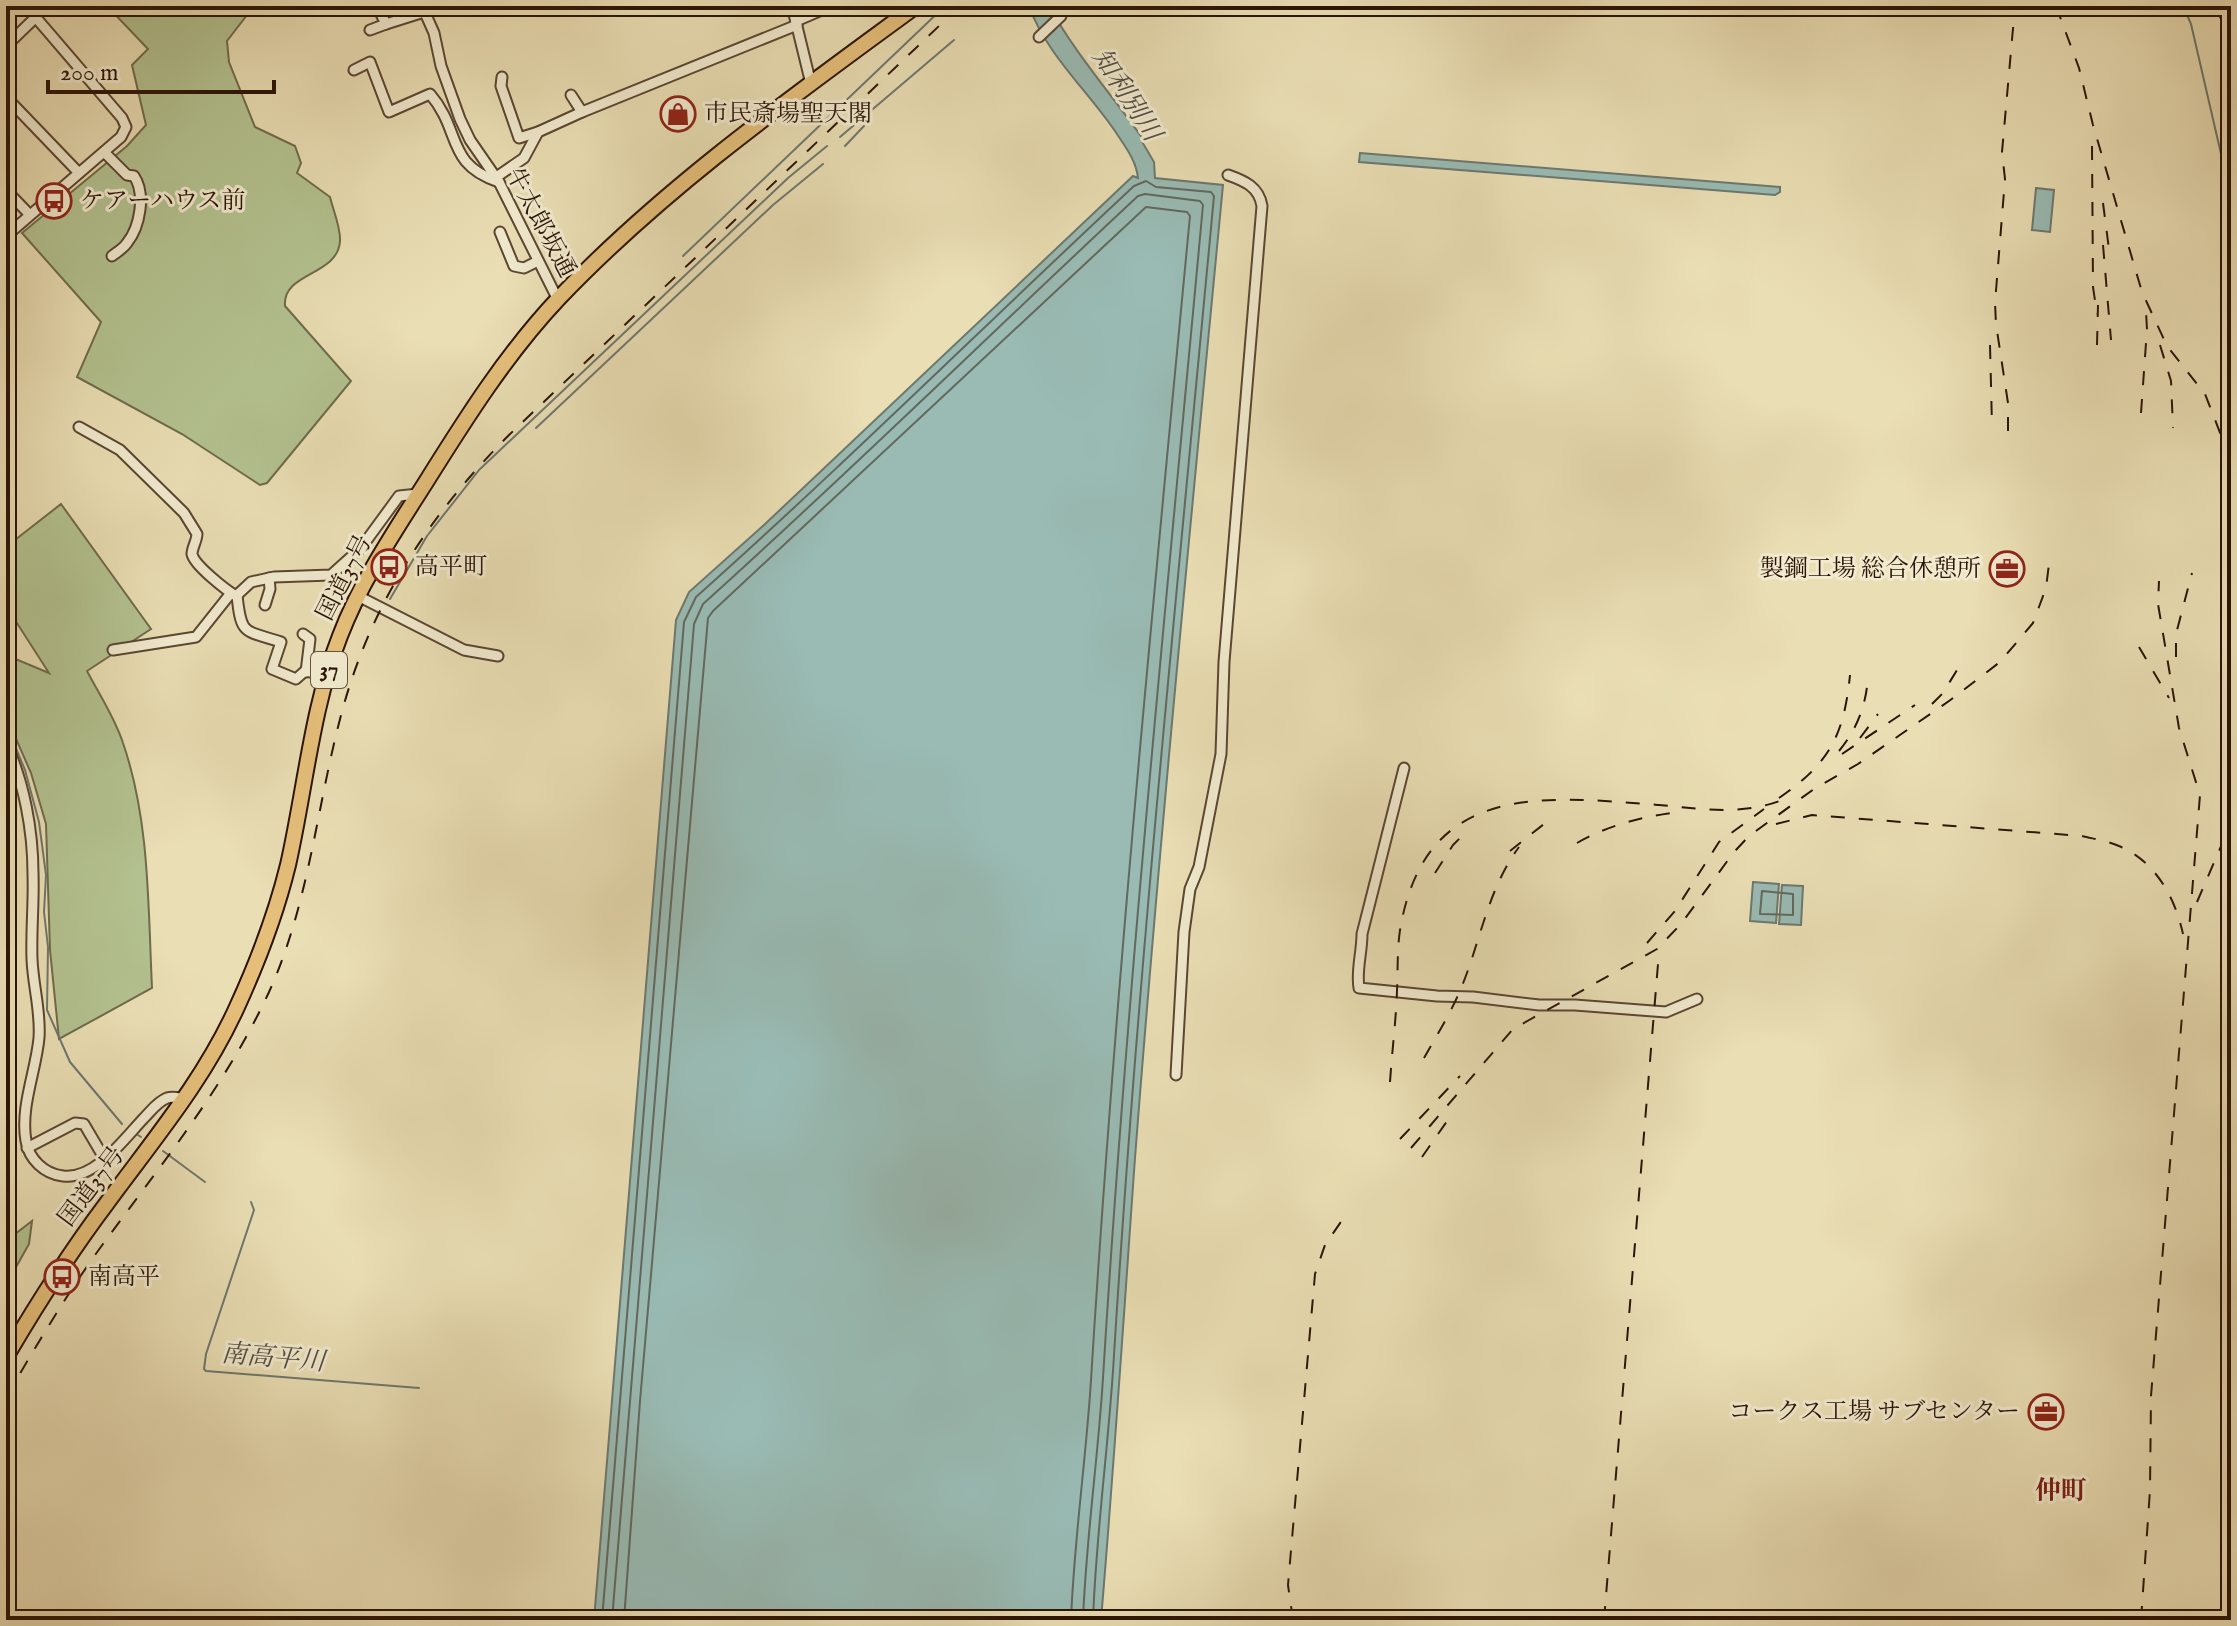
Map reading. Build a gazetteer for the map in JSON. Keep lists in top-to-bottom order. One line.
{"streets":{"highway":["国道37号","37"],"street":["牛太郎坂通"]},"crossings":[["牛太郎坂通","国道37号"]],"districts":["仲町"],"water":["知利別川","南高平川"],"places":{"shop":["市民斎場聖天閣"],"bus stop":["ケアーハウス前","高平町","南高平"],"office":["製鋼工場 総合休憩所","コークス工場 サブセンター"]},"scale_bar":"200 m"}
